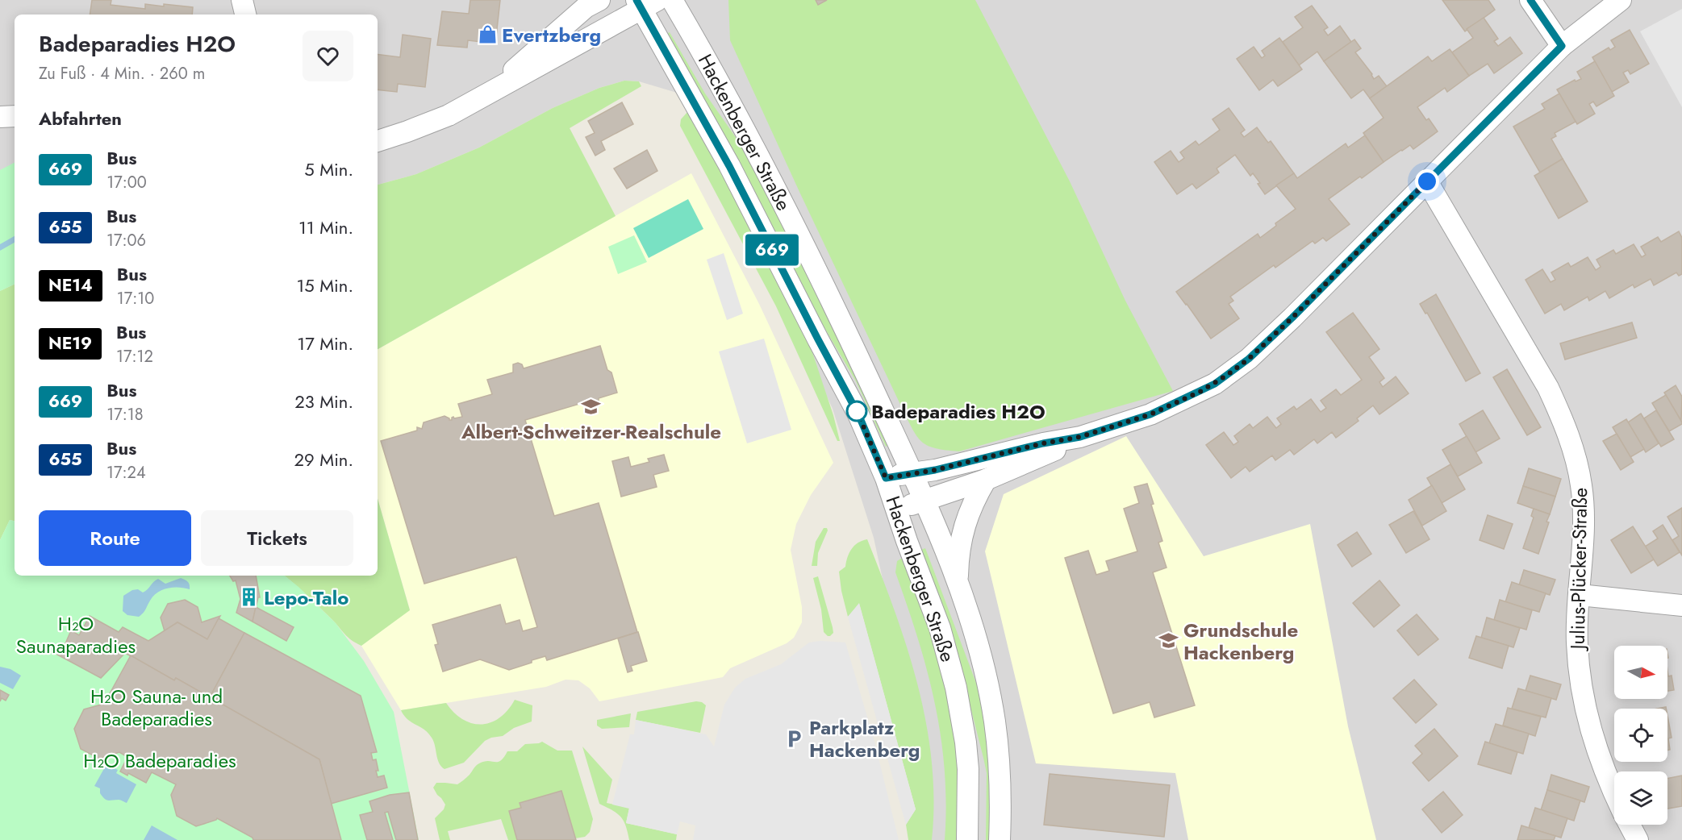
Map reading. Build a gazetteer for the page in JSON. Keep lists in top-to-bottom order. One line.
{"streets":{"street":["Hackenberger Straße","Julius-Plücker-Straße"]},"parks":["H₂O Saunaparadies","H₂O Sauna- und Badeparadies","H₂O Badeparadies"],"places":{"shop":["Evertzberg"],"school or university":["Albert-Schweitzer-Realschule","Grundschule Hackenberg"],"other":["Badeparadies H2O"],"building":["Lepo-Talo"],"parking":["Parkplatz Hackenberg"]},"lines":["bus line 669"],"north":"right","page":{"on_map":"669","heading":[["Badeparadies H2O","Zu Fuß · 4 Min. · 260 m"],"Abfahrten"],"list":[{"mark":"669","name":"Bus","note":"17:00","value":"5 Min."},{"mark":"655","name":"Bus","note":"17:06","value":"11 Min."},{"mark":"NE14","name":"Bus","note":"17:10","value":"15 Min."},{"mark":"NE19","name":"Bus","note":"17:12","value":"17 Min."},{"mark":"669","name":"Bus","note":"17:18","value":"23 Min."},{"mark":"655","name":"Bus","note":"17:24","value":"29 Min."}],"buttons":["Route","Tickets"]}}
